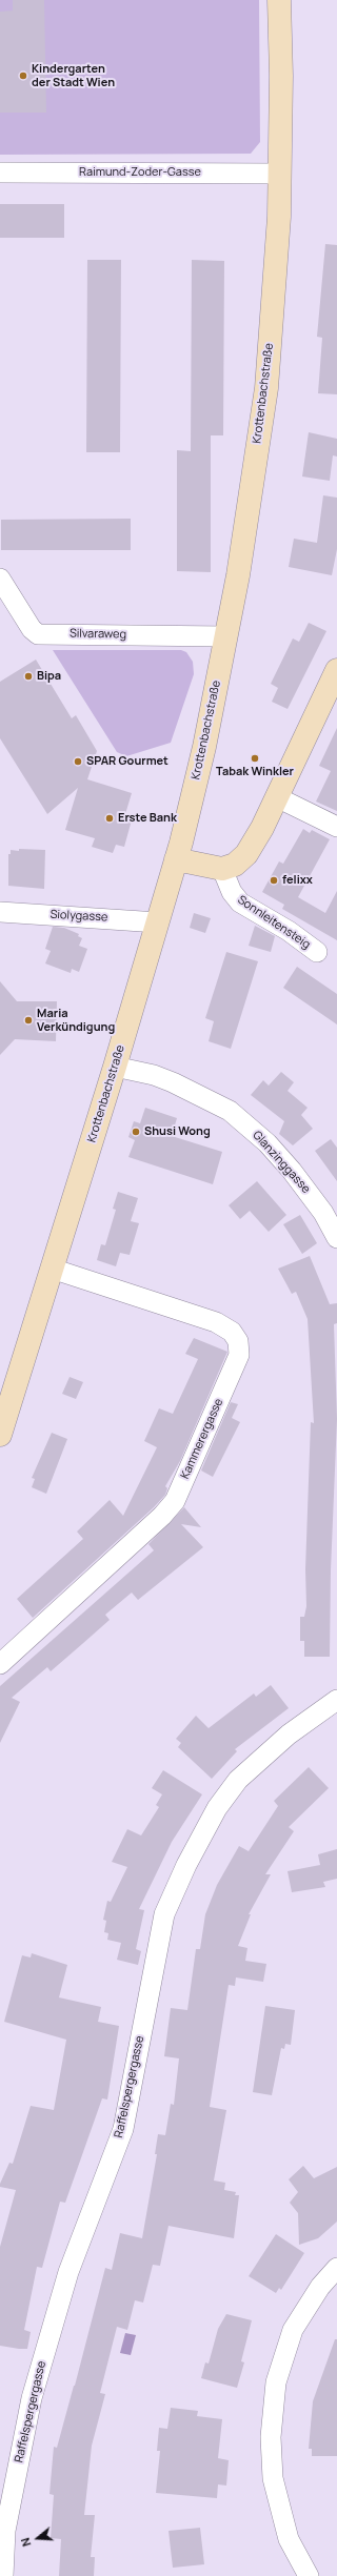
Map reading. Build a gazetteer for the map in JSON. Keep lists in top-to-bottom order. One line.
{"streets":{"main road":["Krottenbachstraße"],"street":["Raimund-Zoder-Gasse","Silvaraweg","Siolygasse","Sonnleitensteig","Glanzinggasse","Kammerergasse","Raffelspergergasse"]},"crossings":[["Raimund-Zoder-Gasse","Krottenbachstraße"],["Krottenbachstraße","Silvaraweg"],["Krottenbachstraße","Siolygasse"],["Krottenbachstraße","Glanzinggasse"],["Krottenbachstraße","Kammerergasse"]],"places":["Kindergarten der Stadt Wien","Bipa","Tabak Winkler","SPAR Gourmet","Erste Bank","felixx","Maria Verkündigung","Shusi Wong"],"north":"left"}
